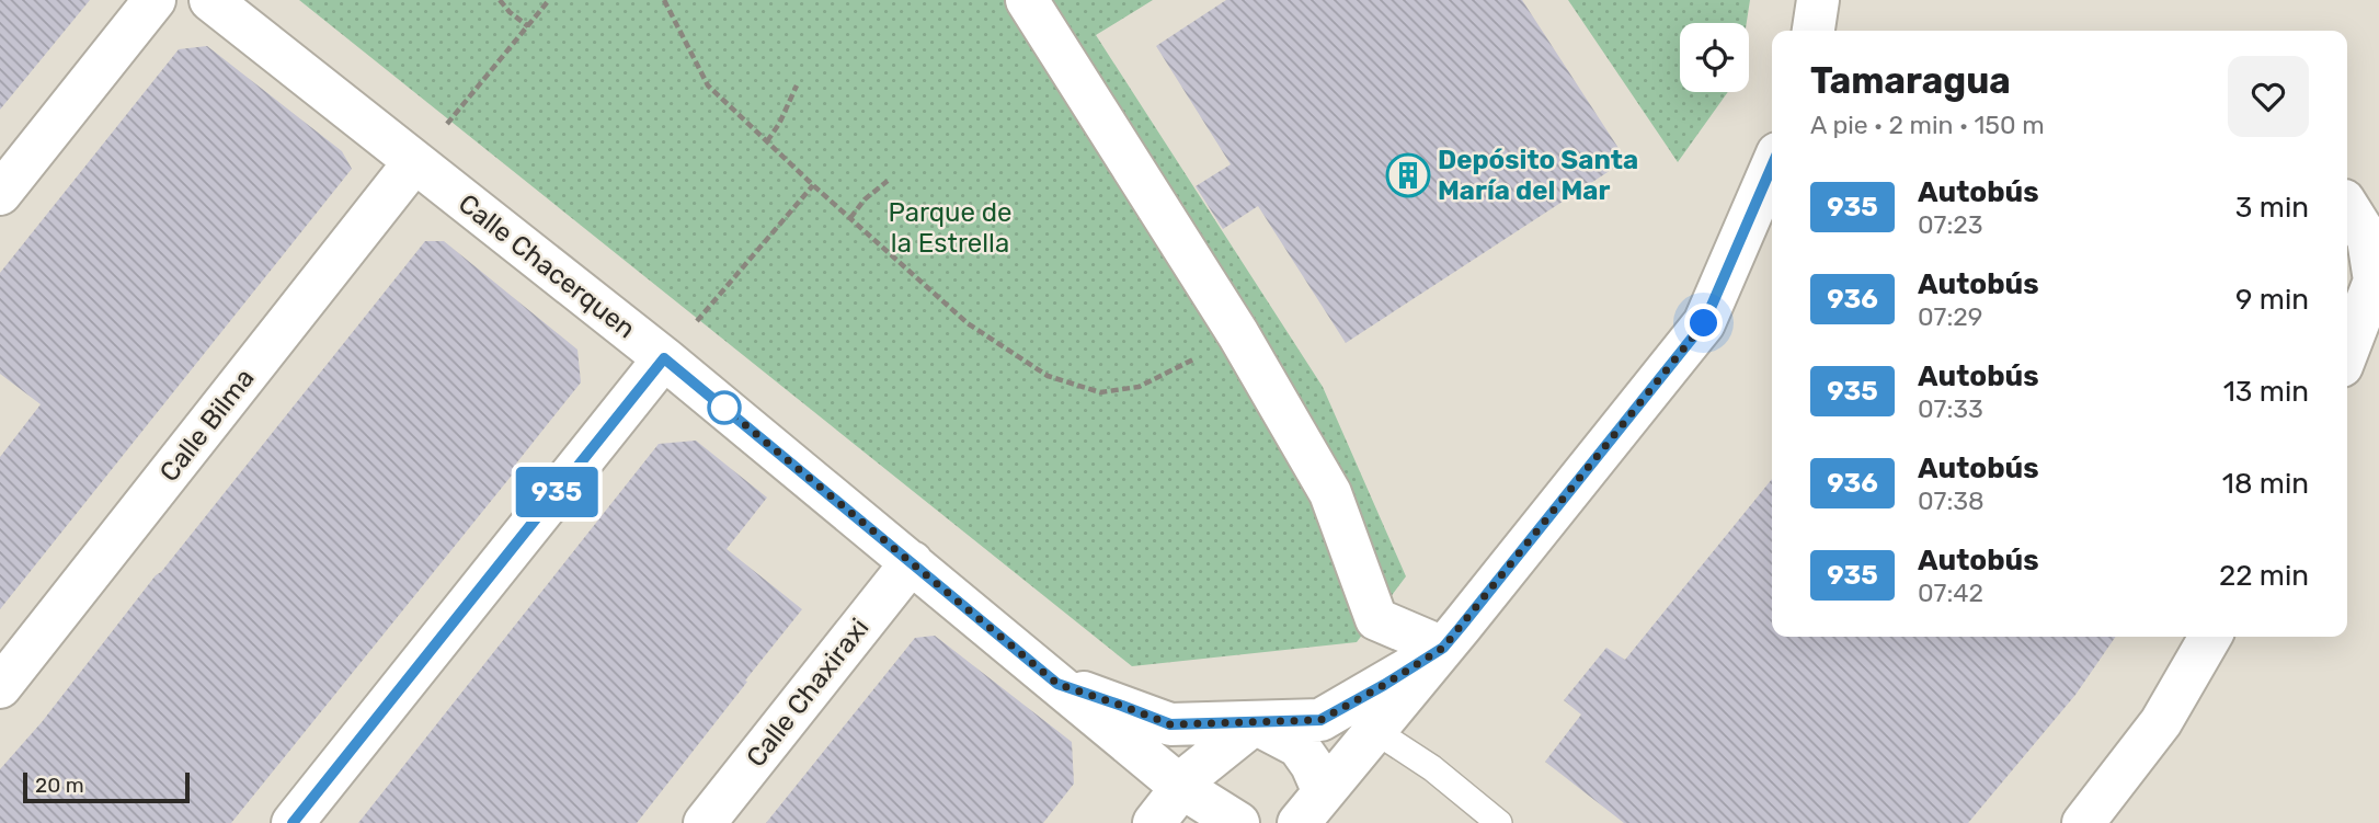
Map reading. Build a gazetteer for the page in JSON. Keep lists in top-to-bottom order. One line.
{"streets":{"street":["Calle Chacerquen","Calle Bilma","Calle Chaxiraxi"]},"crossings":[["Calle Chacerquen","Calle Bilma"],["Calle Chacerquen","Calle Chaxiraxi"]],"parks":["Parque de la Estrella"],"places":{"building":["Depósito Santa María del Mar"]},"lines":["bus line 935"],"scale_bar":"20 m","page":{"on_map":"935","heading":["Tamaragua","A pie · 2 min · 150 m"],"list":[{"mark":"935","name":"Autobús","note":"07:23","value":"3 min"},{"mark":"936","name":"Autobús","note":"07:29","value":"9 min"},{"mark":"935","name":"Autobús","note":"07:33","value":"13 min"},{"mark":"936","name":"Autobús","note":"07:38","value":"18 min"},{"mark":"935","name":"Autobús","note":"07:42","value":"22 min"}],"scale":"20 m"}}
